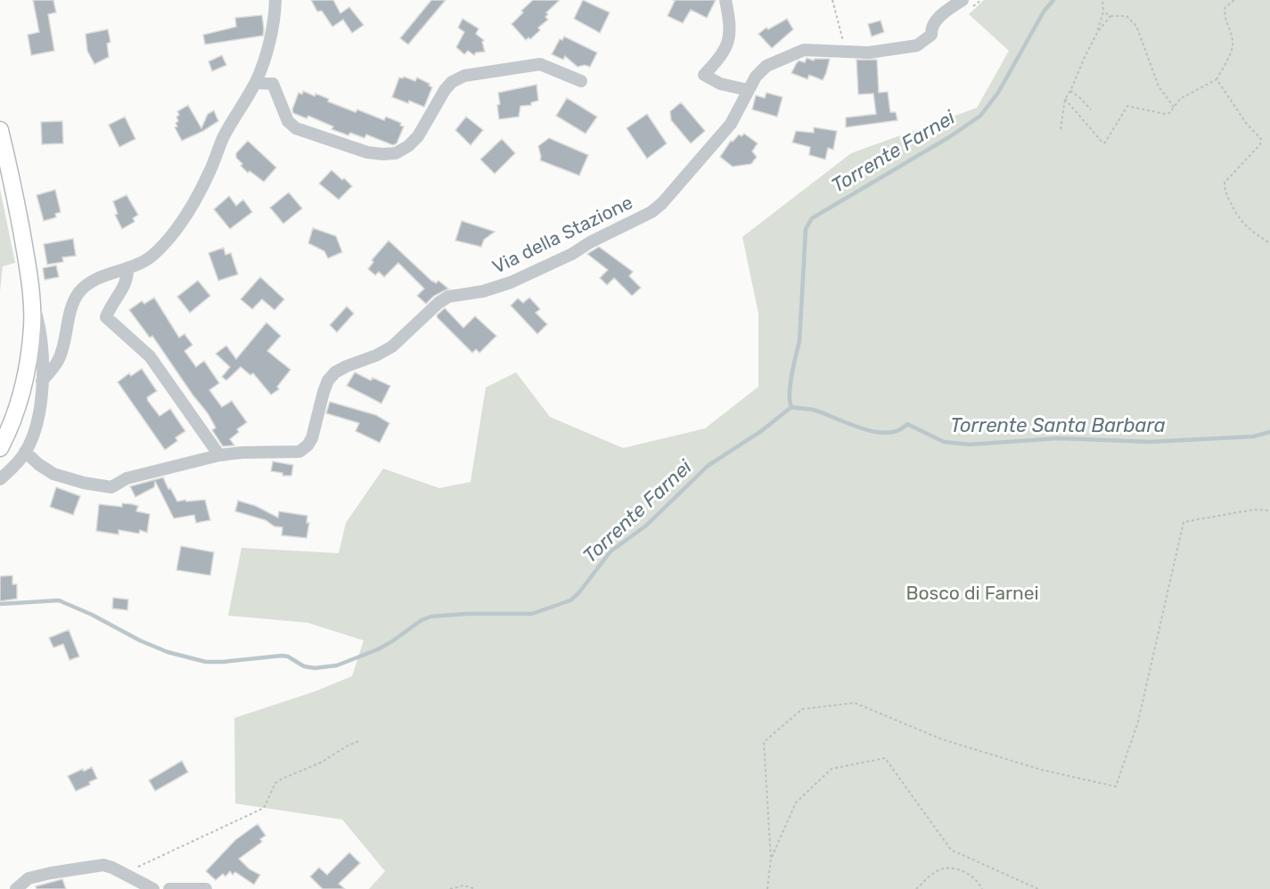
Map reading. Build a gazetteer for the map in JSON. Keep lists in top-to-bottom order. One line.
{"streets":{"street":["Via della Stazione"]},"water":["Torrente Farnei","Torrente Santa Barbara"],"parks":["Bosco di Farnei"]}
